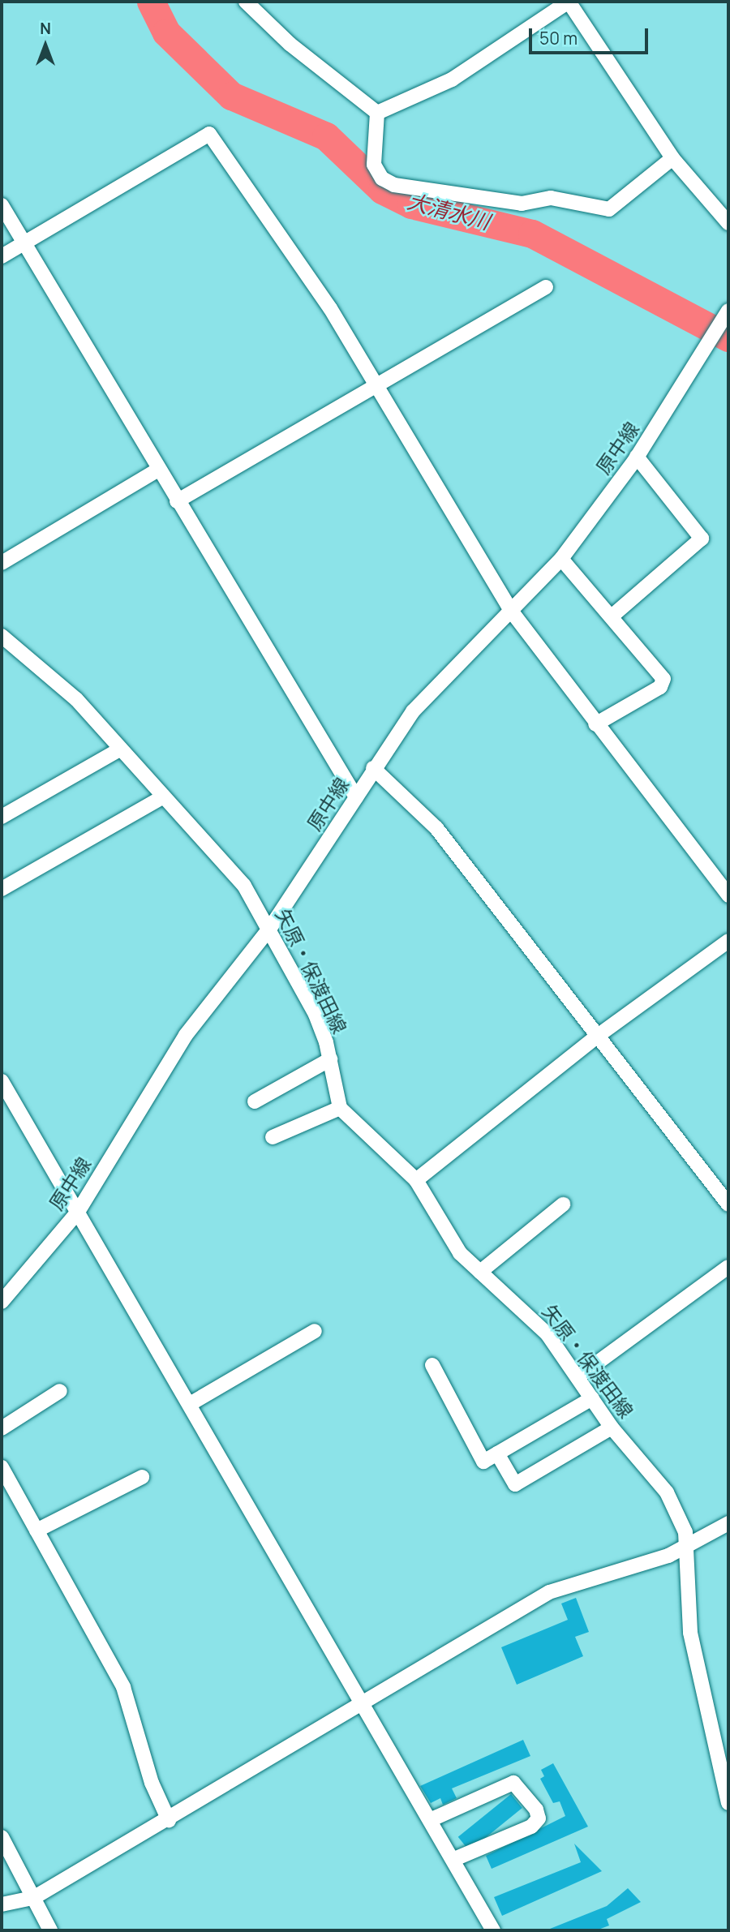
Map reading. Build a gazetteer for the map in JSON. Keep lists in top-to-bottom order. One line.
{"streets":{"street":["原中線","矢原・保渡田線"]},"crossings":[["原中線","矢原・保渡田線"]],"water":["大清水川"],"scale_bar":"50 m","north":"top"}
